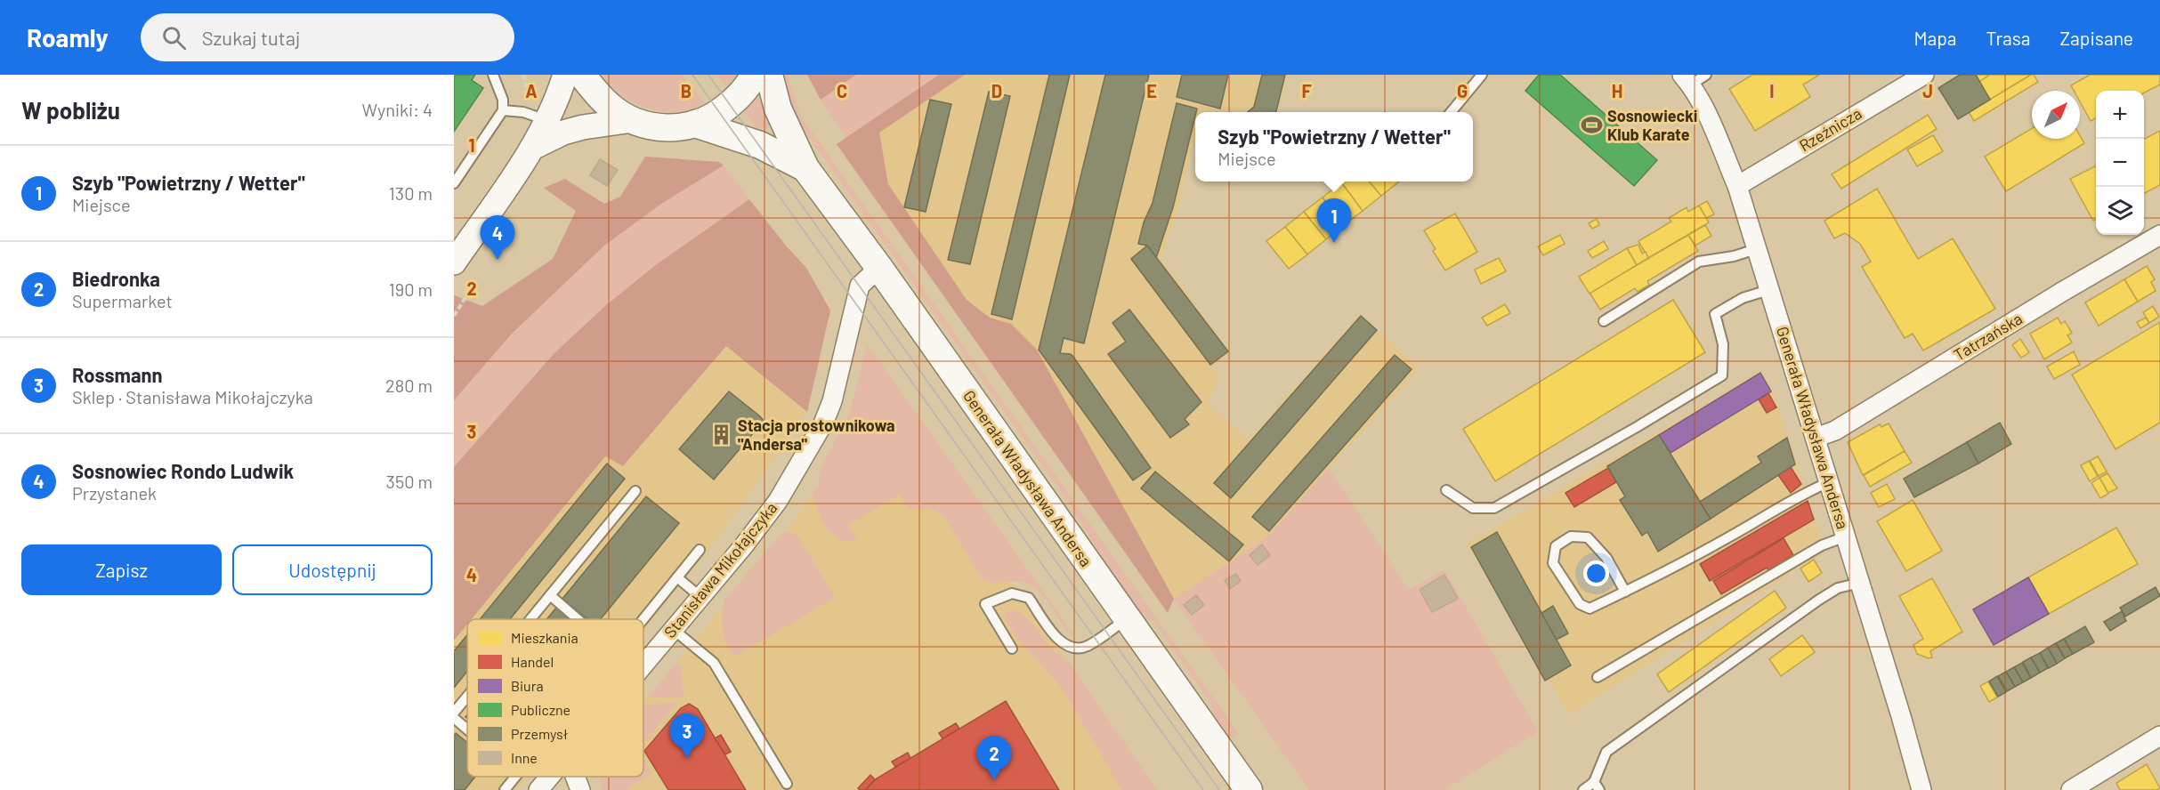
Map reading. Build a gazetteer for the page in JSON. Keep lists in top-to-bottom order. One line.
{"streets":{"main road":["Generała Władysława Andersa"],"street":["Rzeźnicza","Tatrzańska","Stanisława Mikołajczyka"]},"crossings":[["Rzeźnicza","Generała Władysława Andersa"],["Tatrzańska","Generała Władysława Andersa"],["Generała Władysława Andersa","Stanisława Mikołajczyka"]],"places":{"sports":["Sosnowiecki Klub Karate"],"building":["Stacja prostownikowa \"Andersa\""]},"legend":["Mieszkania","Handel","Biura","Publiczne","Przemysł","Inne"],"north":"top right","page":{"header":"Roamly","search":"Szukaj tutaj","nav":["Mapa","Trasa","Zapisane"],"heading":["W pobliżu","Wyniki: 4"],"map_buttons":["+","−"],"popup":["Szyb \"Powietrzny / Wetter\"","Miejsce"],"list":[{"mark":"1","name":"Szyb \"Powietrzny / Wetter\"","note":"Miejsce","value":"130 m"},{"mark":"2","name":"Biedronka","note":"Supermarket","value":"190 m"},{"mark":"3","name":"Rossmann","note":"Sklep · Stanisława Mikołajczyka","value":"280 m"},{"mark":"4","name":"Sosnowiec Rondo Ludwik","note":"Przystanek","value":"350 m"}],"pins":["1","4","3","2"],"buttons":["Zapisz","Udostępnij"]},"grid":{"columns":["A","B","C","D","E","F","G","H","I","J"],"rows":["1","2","3","4"]}}
